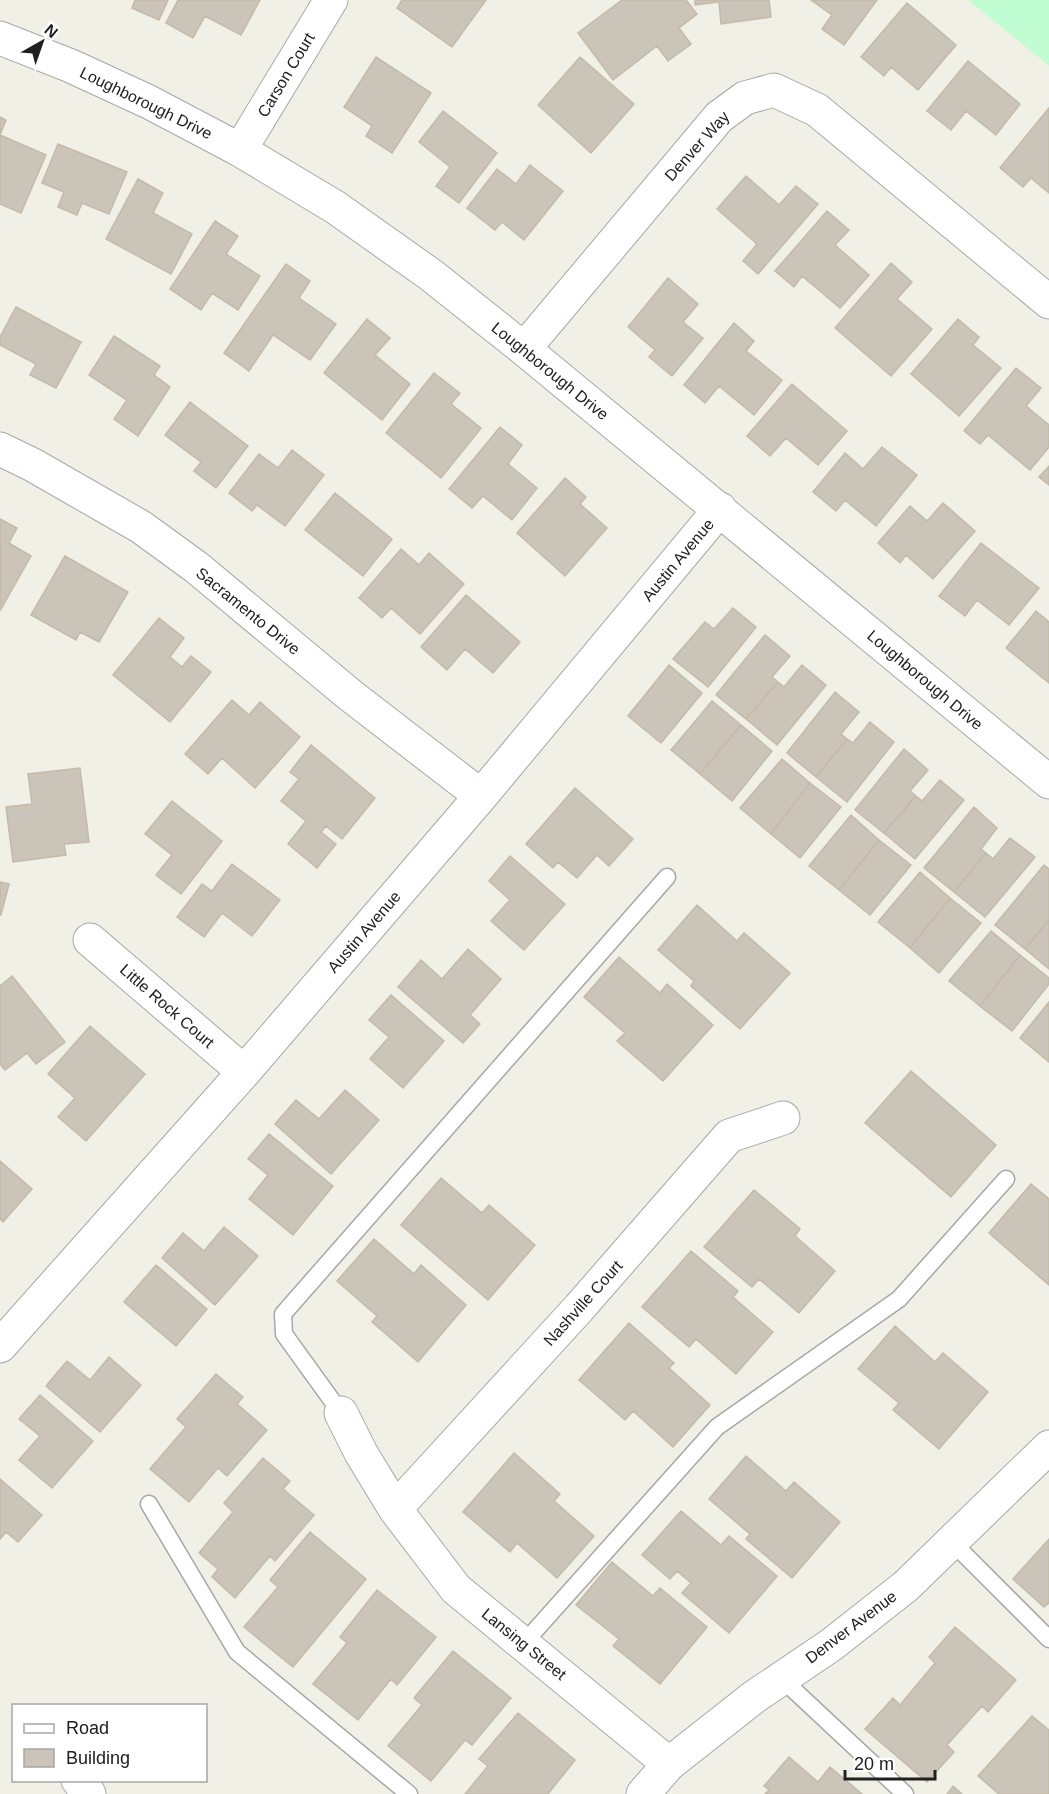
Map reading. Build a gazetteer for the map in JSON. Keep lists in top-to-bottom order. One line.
{"streets":{"street":["Carson Court","Loughborough Drive","Denver Way","Austin Avenue","Sacramento Drive","Little Rock Court","Nashville Court","Denver Avenue","Lansing Street"]},"crossings":[["Carson Court","Loughborough Drive"],["Loughborough Drive","Denver Way"],["Loughborough Drive","Austin Avenue"],["Austin Avenue","Sacramento Drive"],["Austin Avenue","Little Rock Court"],["Nashville Court","Lansing Street"],["Denver Avenue","Lansing Street"]],"legend":["Road","Building"],"scale_bar":"20 m","north":"top right"}
